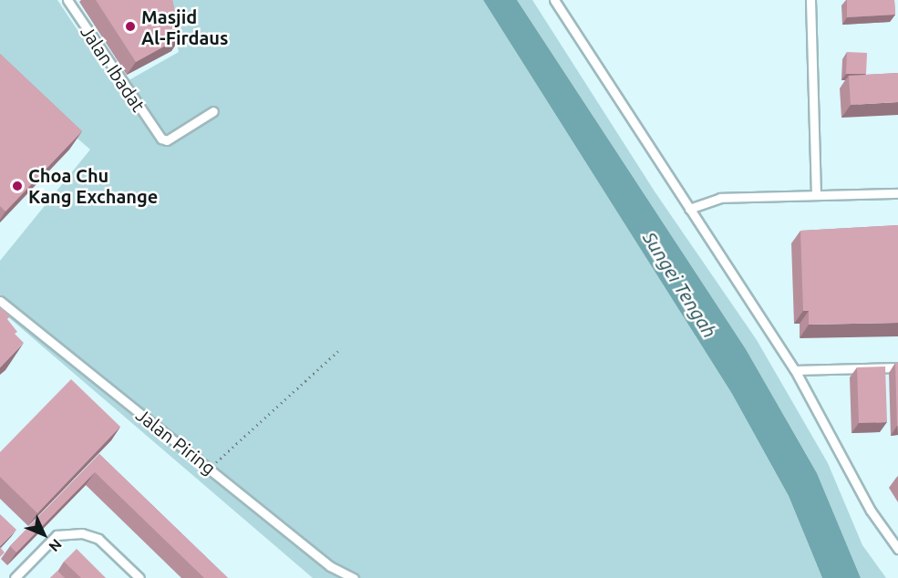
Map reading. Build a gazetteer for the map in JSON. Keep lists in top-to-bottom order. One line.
{"streets":{"lane":["Jalan Ibadat","Jalan Piring"]},"water":["Sungei Tengah"],"places":["Masjid Al-Firdaus","Choa Chu Kang Exchange"],"north":"bottom right"}
